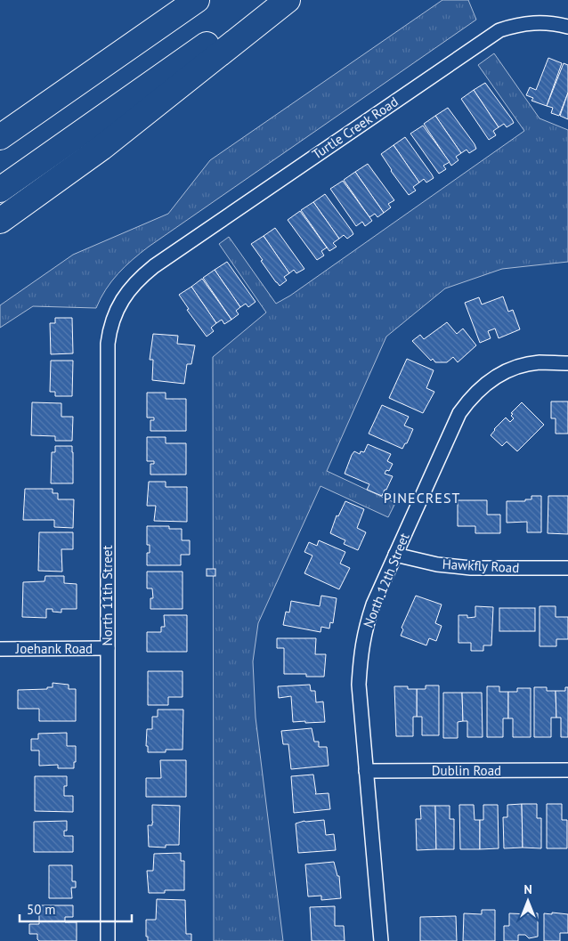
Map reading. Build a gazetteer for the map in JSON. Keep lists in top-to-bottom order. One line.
{"streets":{"street":["Turtle Creek Road","Hawkfly Road","North 12th Street","North 11th Street","Joehank Road","Dublin Road"]},"crossings":[["Turtle Creek Road","North 11th Street"],["Hawkfly Road","North 12th Street"],["North 12th Street","Dublin Road"],["North 11th Street","Joehank Road"]],"districts":["PINECREST"],"scale_bar":"50 m","north":"top"}
